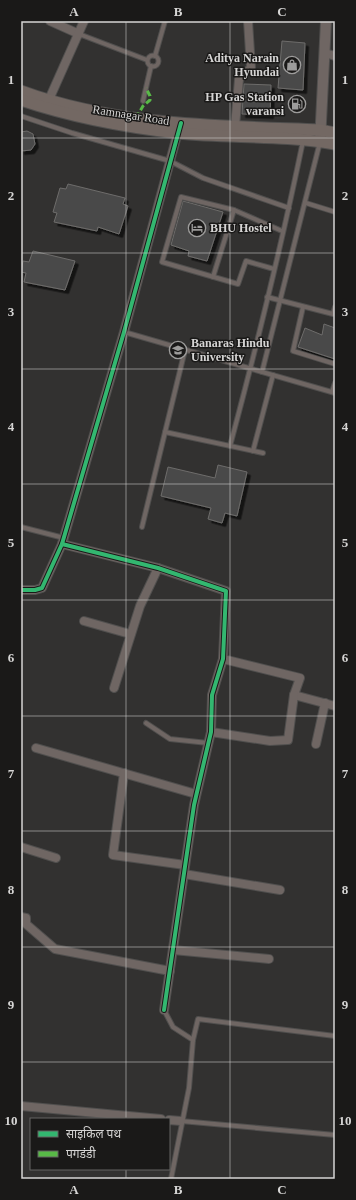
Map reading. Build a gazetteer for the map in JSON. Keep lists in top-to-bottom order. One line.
{"streets":{"main road":["Ramnagar Road"]},"places":{"shop":["Aditya Narain Hyundai"],"fuel station":["HP Gas Station varansi"],"hotel":["BHU Hostel"],"school or university":["Banaras Hindu University"]},"legend":["साइकिल पथ","पगडंडी"],"grid":{"columns":["A","B","C"],"rows":["1","2","3","4","5","6","7","8","9","10"]}}
